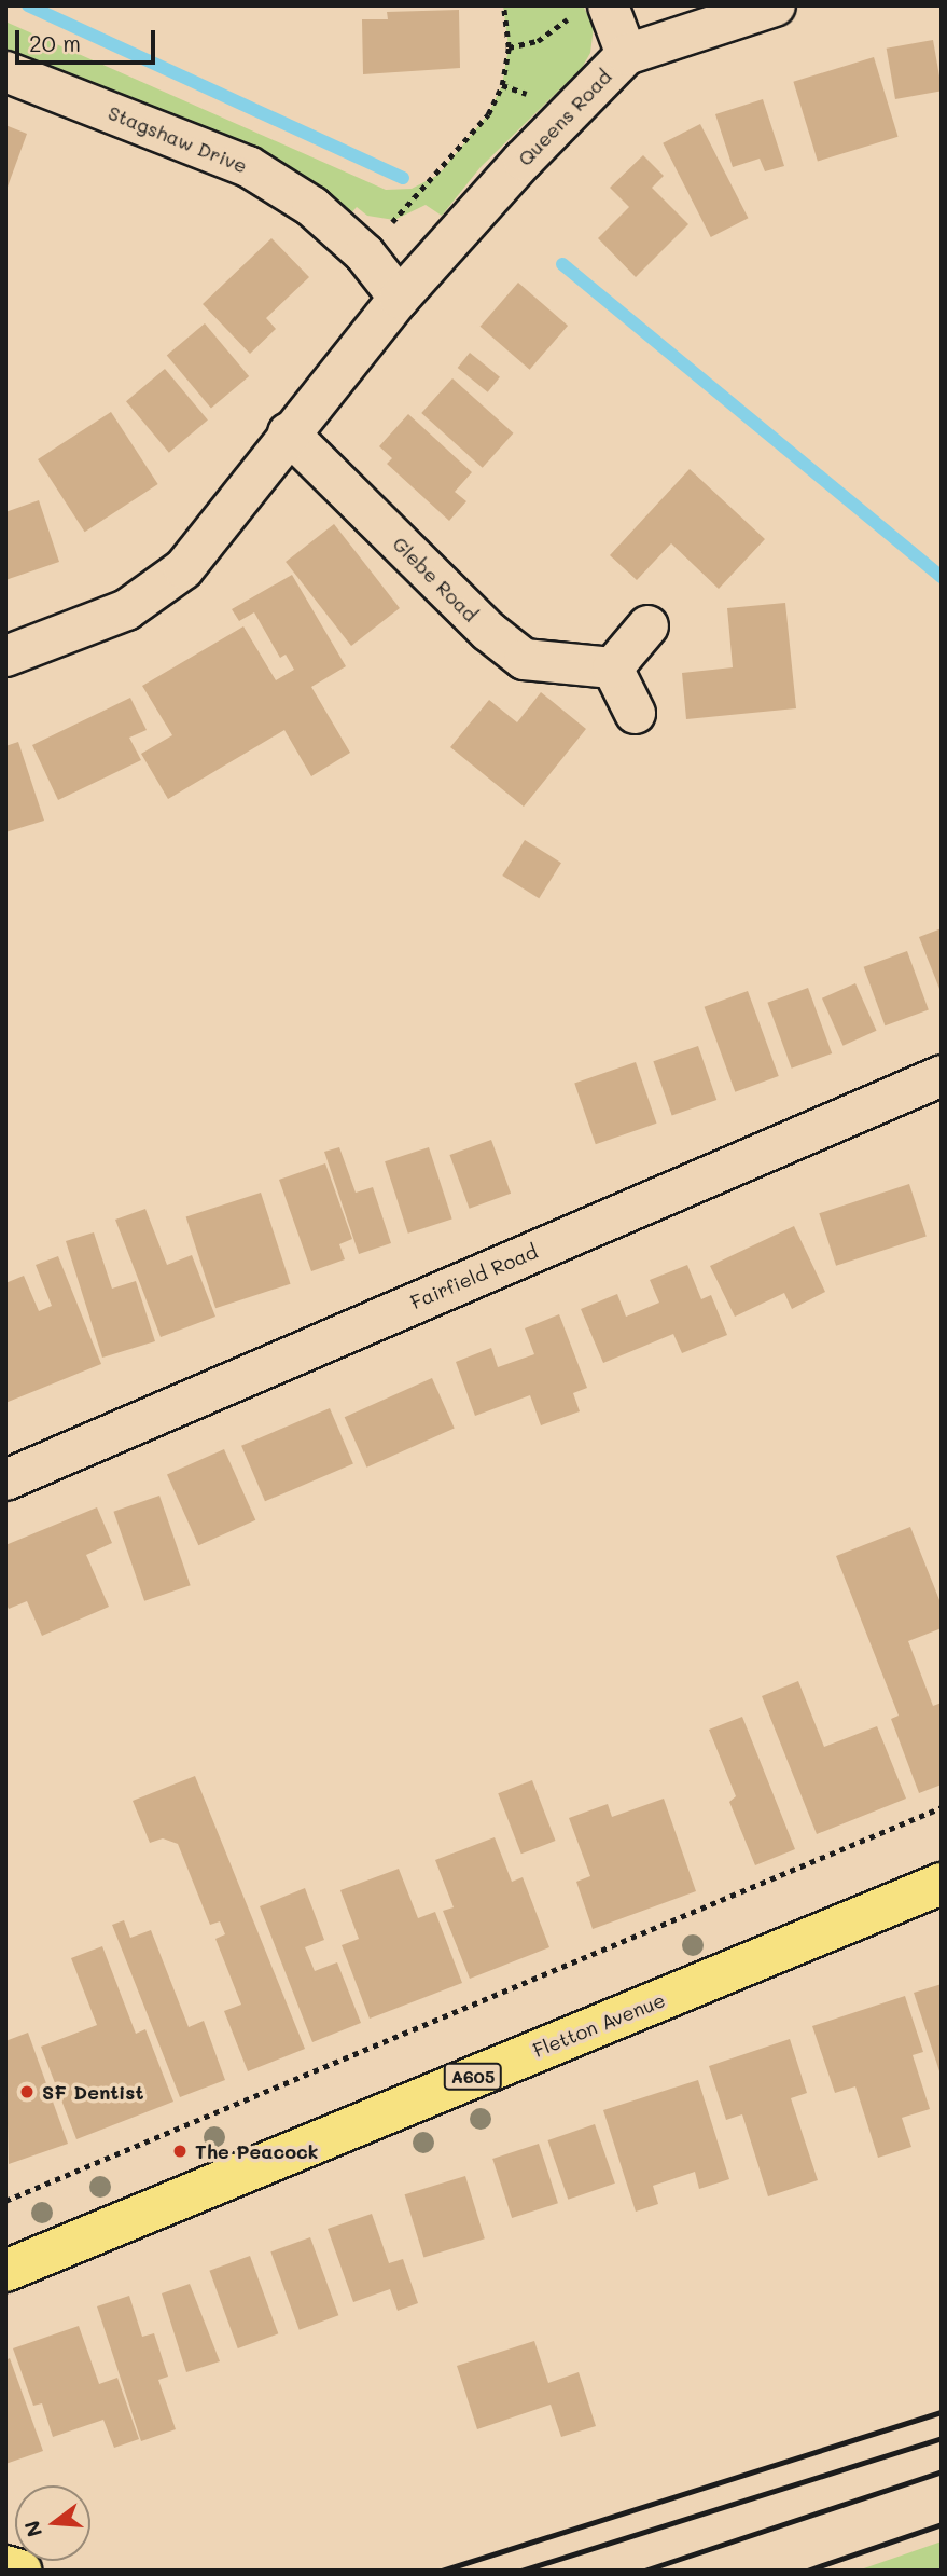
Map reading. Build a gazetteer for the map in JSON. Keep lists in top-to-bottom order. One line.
{"streets":{"main road":["Fletton Avenue","A605"],"street":["Queens Road","Stagshaw Drive","Glebe Road","Fairfield Road"]},"crossings":[["Queens Road","Stagshaw Drive"]],"places":["SF Dentist","The Peacock"],"scale_bar":"20 m","north":"left"}
